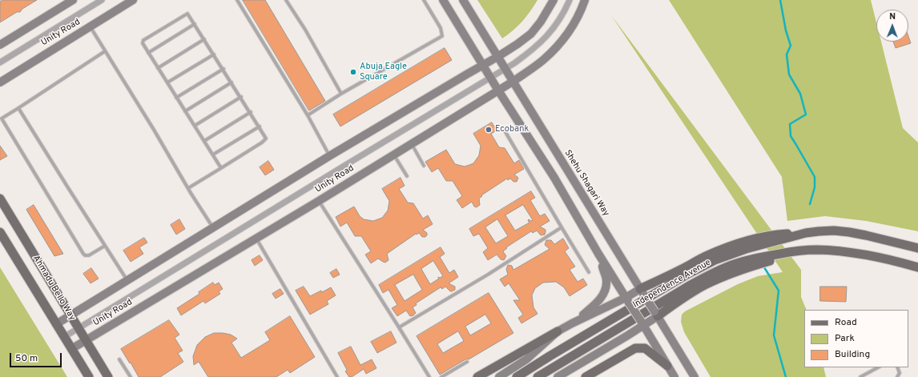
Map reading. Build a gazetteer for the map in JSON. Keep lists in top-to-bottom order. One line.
{"streets":{"main road":["Independence Avenue","Ahmadu Bello Way"],"street":["Unity Road","Shehu Shagari Way"]},"crossings":[["Unity Road","Shehu Shagari Way"],["Unity Road","Ahmadu Bello Way"],["Shehu Shagari Way","Independence Avenue"]],"places":["Abuja Eagle Square","Ecobank"],"legend":["Road","Park","Building"],"scale_bar":"50 m","north":"top"}
